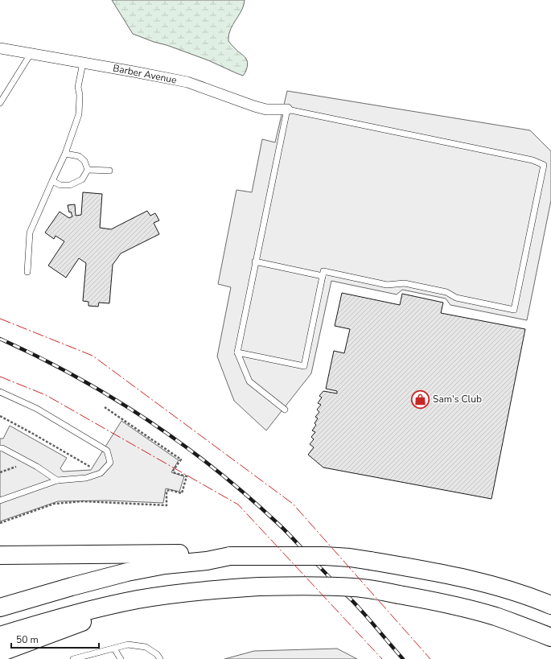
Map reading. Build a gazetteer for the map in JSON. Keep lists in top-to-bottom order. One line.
{"streets":{"street":["Barber Avenue"]},"places":{"shop":["Sam's Club"]},"scale_bar":"50 m"}
